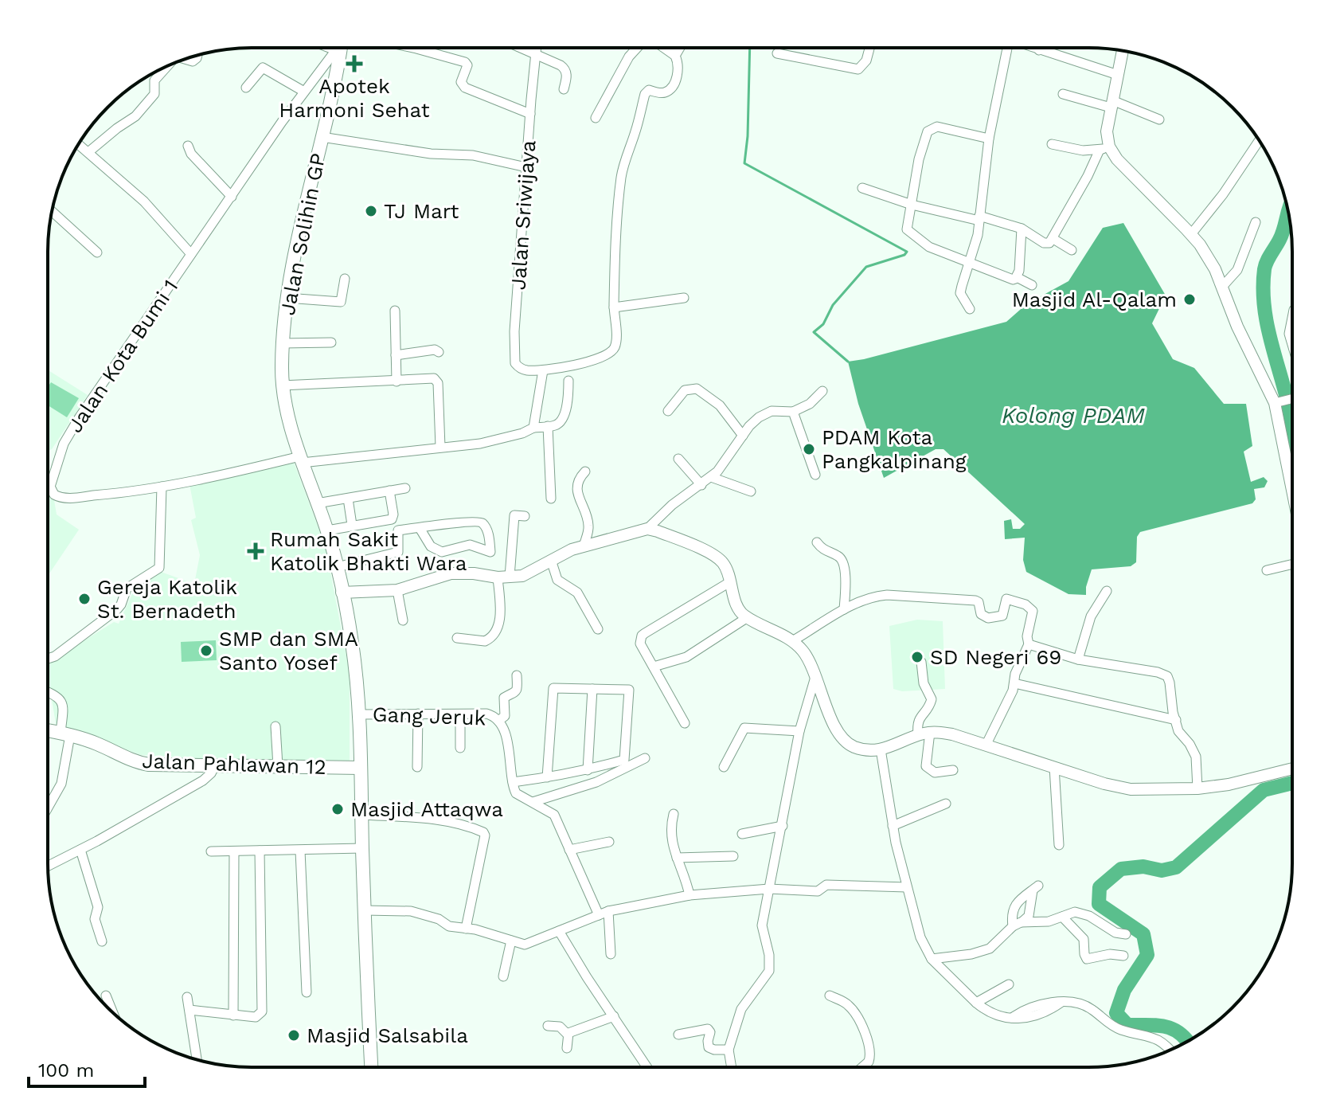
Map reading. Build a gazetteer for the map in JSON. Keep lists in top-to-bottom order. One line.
{"streets":{"main road":["Jalan Solihin GP","Jalan Pahlawan 12"],"street":["Jalan Sriwijaya","Jalan Kota Bumi 1","Gang Jeruk"]},"crossings":[["Jalan Solihin GP","Jalan Kota Bumi 1"],["Jalan Solihin GP","Gang Jeruk"],["Jalan Solihin GP","Jalan Pahlawan 12"]],"water":["Kolong PDAM"],"places":{"health":["Apotek Harmoni Sehat","Rumah Sakit Katolik Bhakti Wara"],"other":["TJ Mart","Masjid Al-Qalam","PDAM Kota Pangkalpinang","Gereja Katolik St. Bernadeth","SMP dan SMA Santo Yosef","SD Negeri 69","Masjid Attaqwa","Masjid Salsabila"]},"scale_bar":"100 m"}
